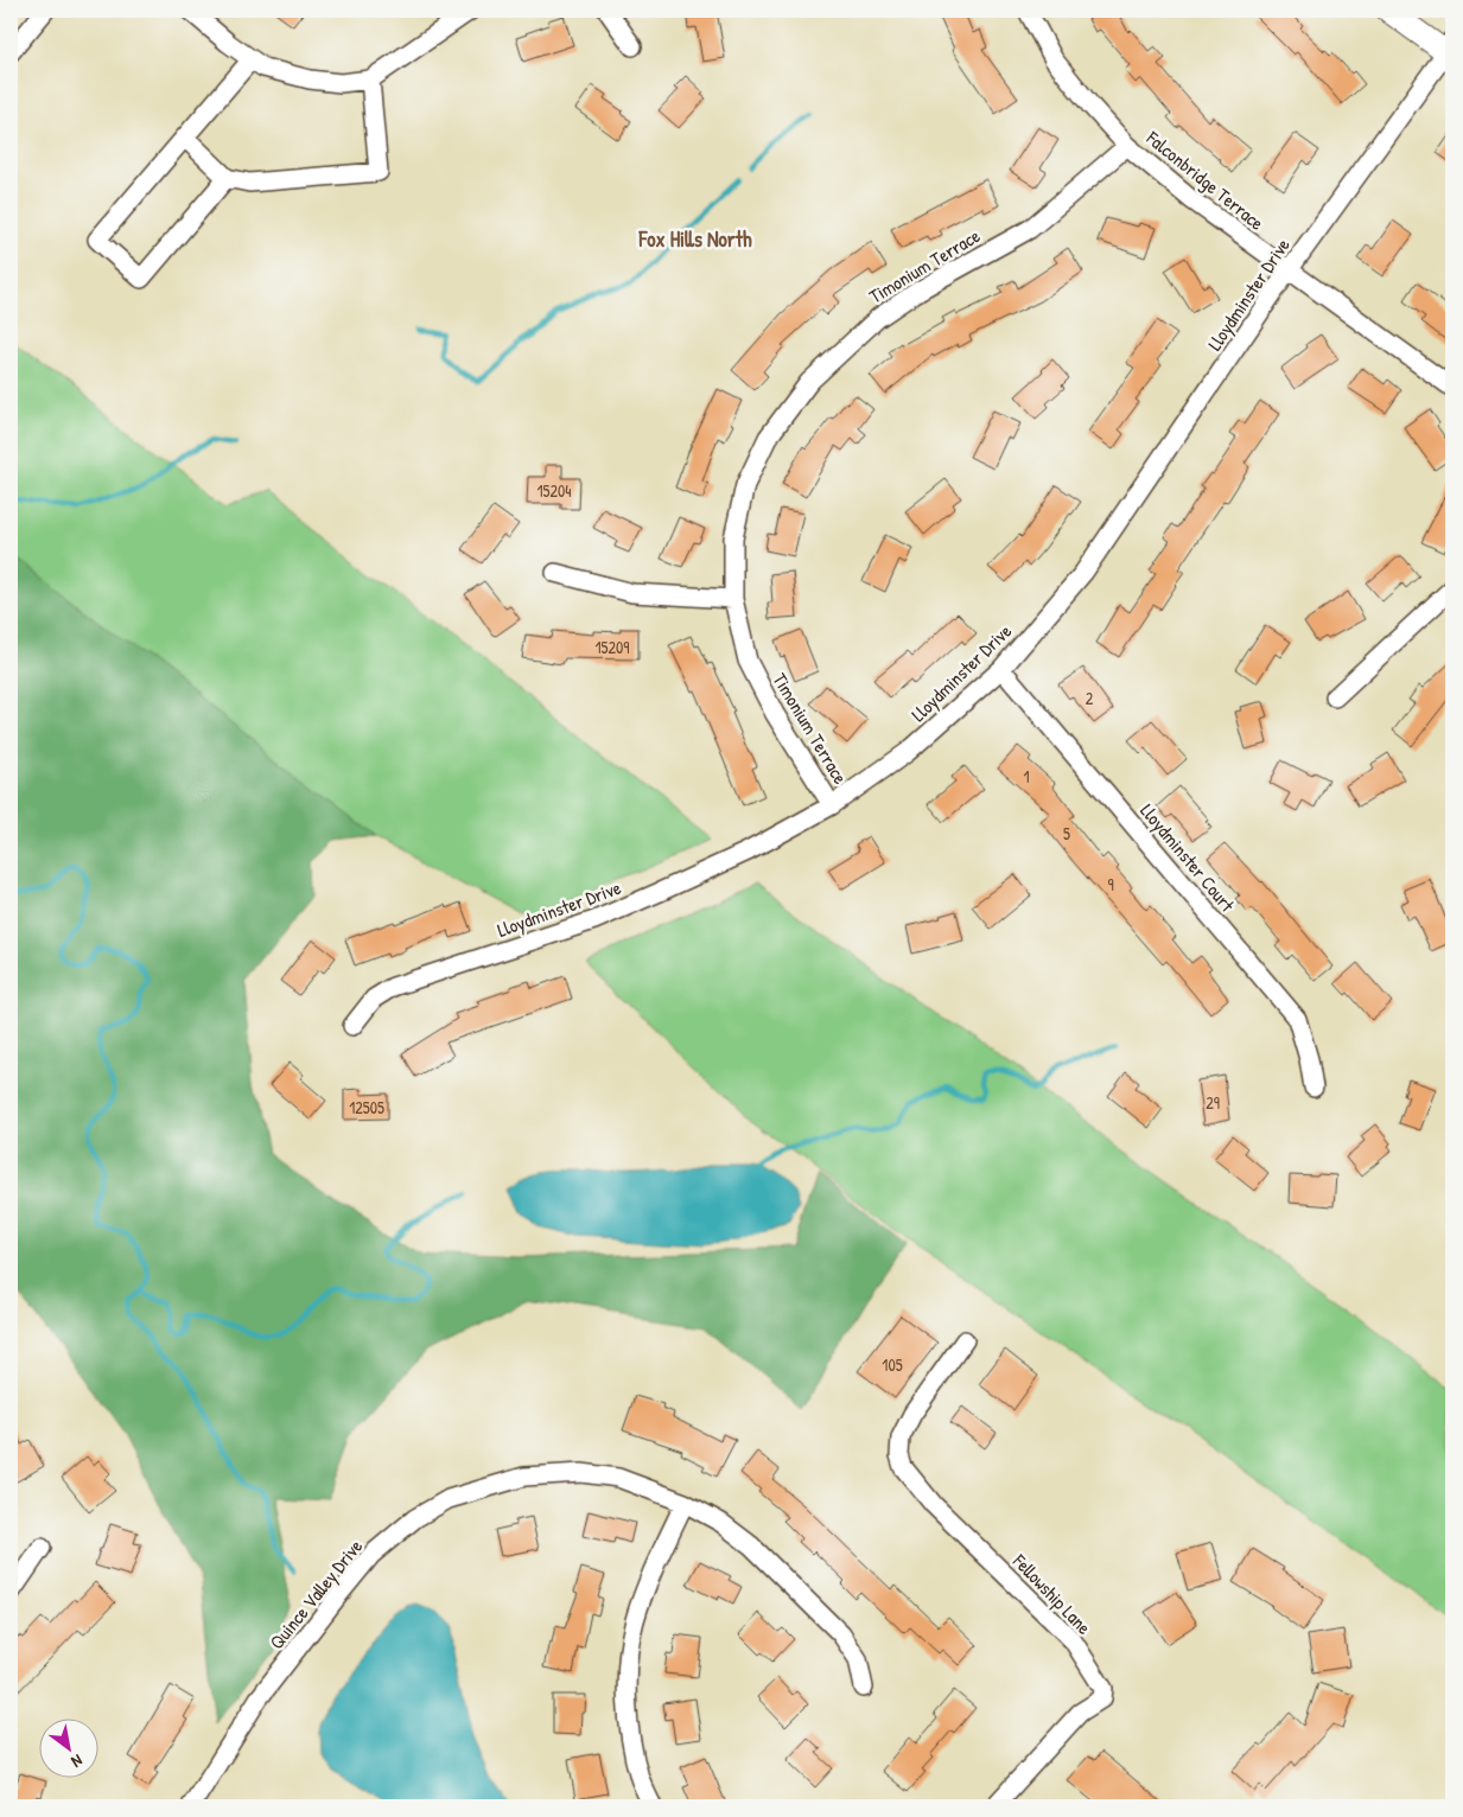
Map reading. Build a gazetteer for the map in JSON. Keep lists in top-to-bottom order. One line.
{"streets":{"street":["Falconbridge Terrace","Timonium Terrace","Lloydminster Drive","Lloydminster Court","Quince Valley Drive","Fellowship Lane"]},"crossings":[["Falconbridge Terrace","Timonium Terrace"],["Falconbridge Terrace","Lloydminster Drive"],["Timonium Terrace","Lloydminster Drive"],["Lloydminster Drive","Lloydminster Court"]],"districts":["Fox Hills North"],"house_numbers":["15204","15209","2","1","5","9","29","12505","105"],"north":"bottom right"}
